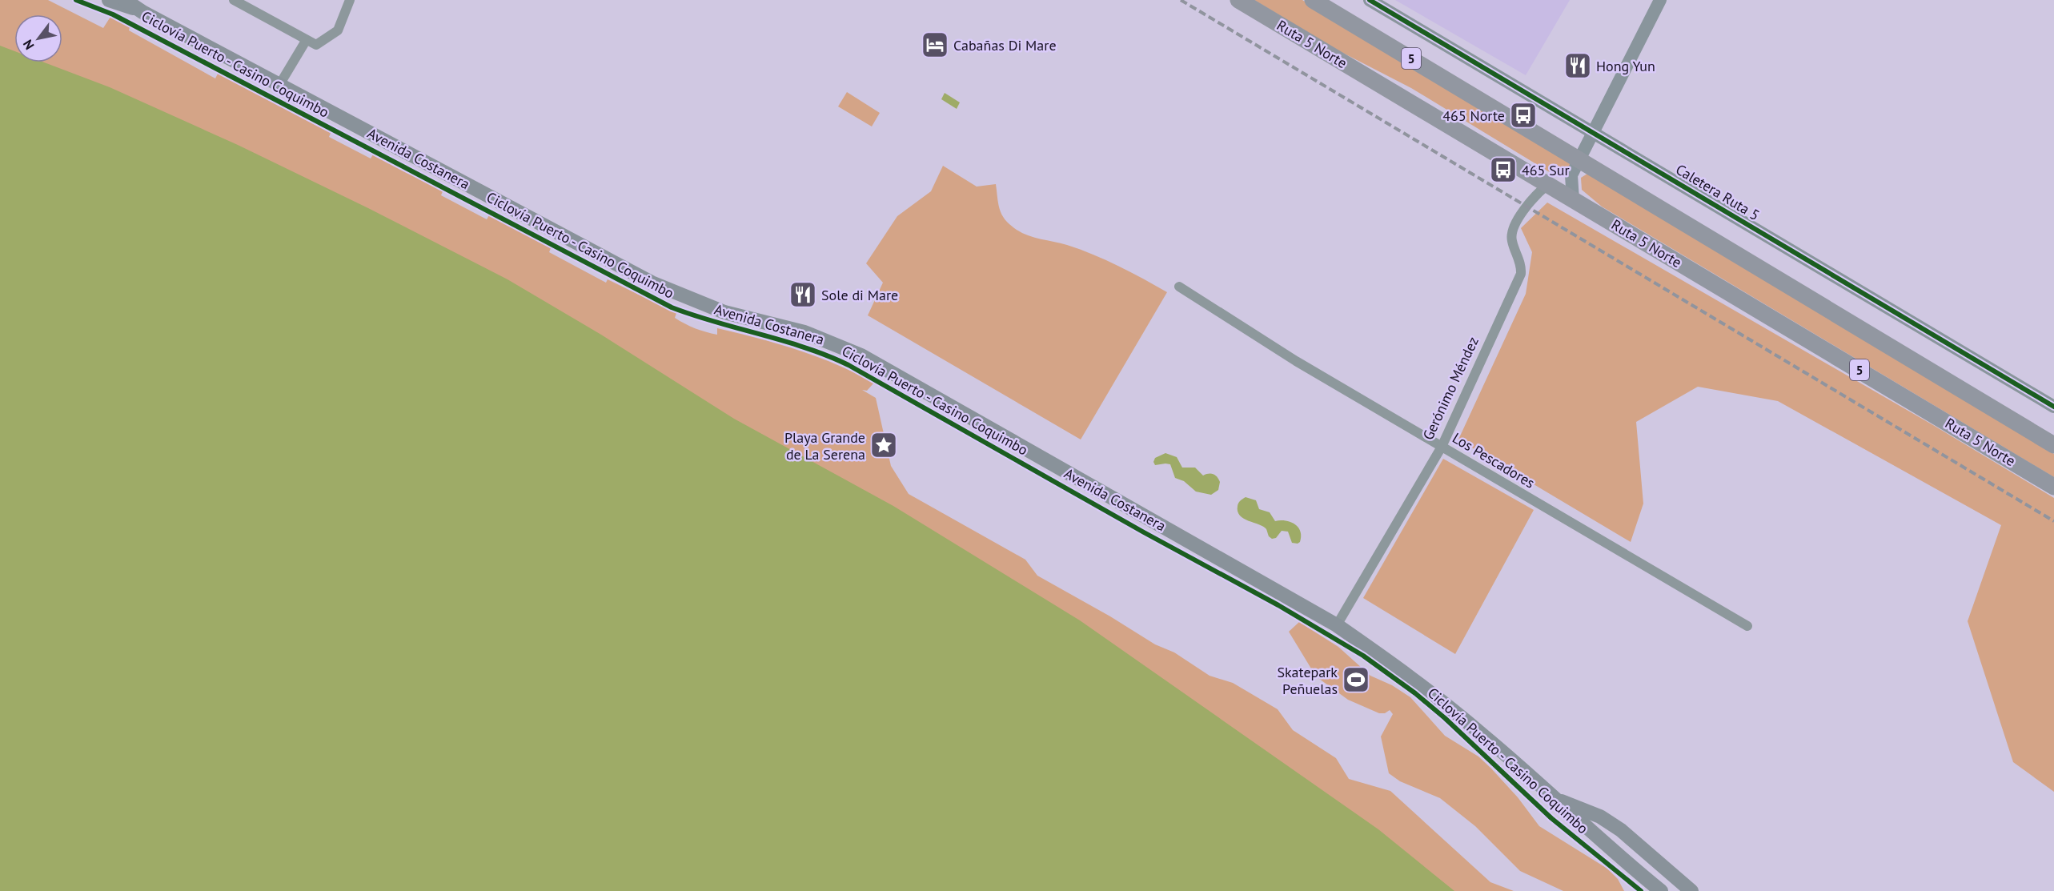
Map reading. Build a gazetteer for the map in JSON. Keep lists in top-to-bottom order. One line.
{"streets":{"highway":["Ruta 5 Norte","5"],"main road":["Avenida Costanera"],"street":["Caletera Ruta 5","Gerónimo Méndez","Los Pescadores"],"cycle path":["Ciclovía Puerto - Casino Coquimbo"]},"crossings":[["Ruta 5 Norte","Gerónimo Méndez"],["Avenida Costanera","Gerónimo Méndez"],["Gerónimo Méndez","Los Pescadores"]],"places":{"hotel":["Cabañas Di Mare"],"restaurant":["Hong Yun","Sole di Mare"],"bus stop":["465 Norte","465 Sur"],"place":["Playa Grande de La Serena"],"sports":["Skatepark Peñuelas"]},"north":"bottom left"}
